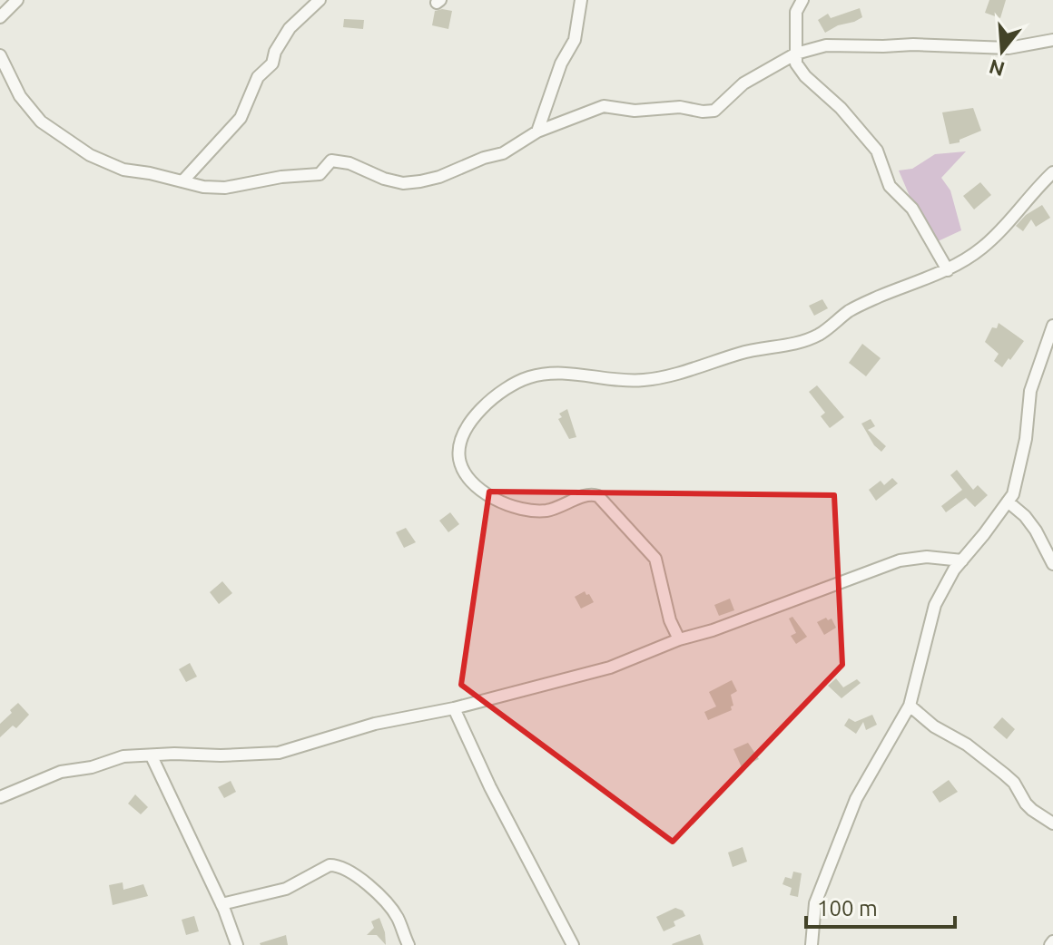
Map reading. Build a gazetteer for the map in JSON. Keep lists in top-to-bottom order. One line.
{"scale_bar":"100 m","north":"bottom"}
